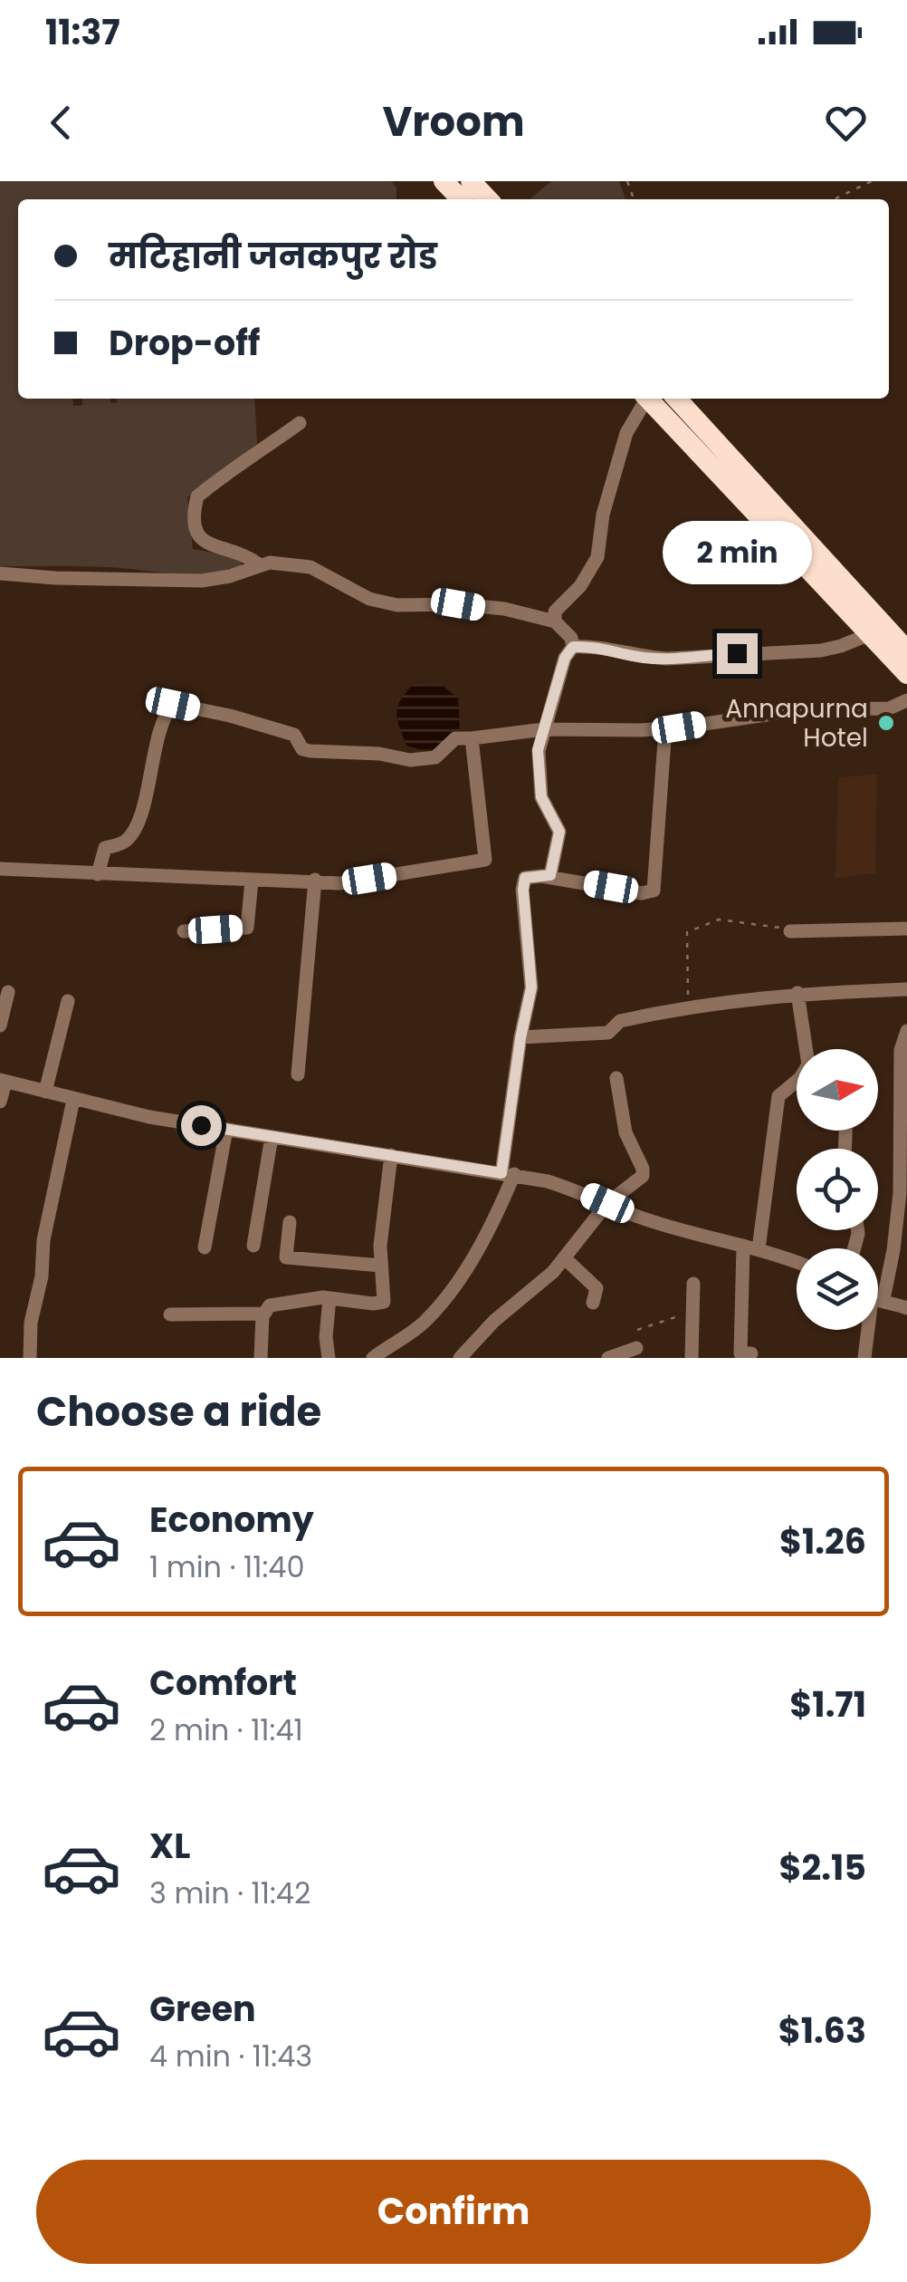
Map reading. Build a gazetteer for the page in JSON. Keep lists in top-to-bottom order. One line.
{"places":["Annapurna Hotel"],"north":"right","page":{"status":"11:37","header":"Vroom","banner":["मटिहानी जनकपुर रोड","Drop-off"],"bubble":"2 min","heading":"Choose a ride","list":[{"name":"Economy","note":"1 min · 11:40","value":"$1.26"},{"name":"Comfort","note":"2 min · 11:41","value":"$1.71"},{"name":"XL","note":"3 min · 11:42","value":"$2.15"},{"name":"Green","note":"4 min · 11:43","value":"$1.63"}],"buttons":"Confirm"}}
